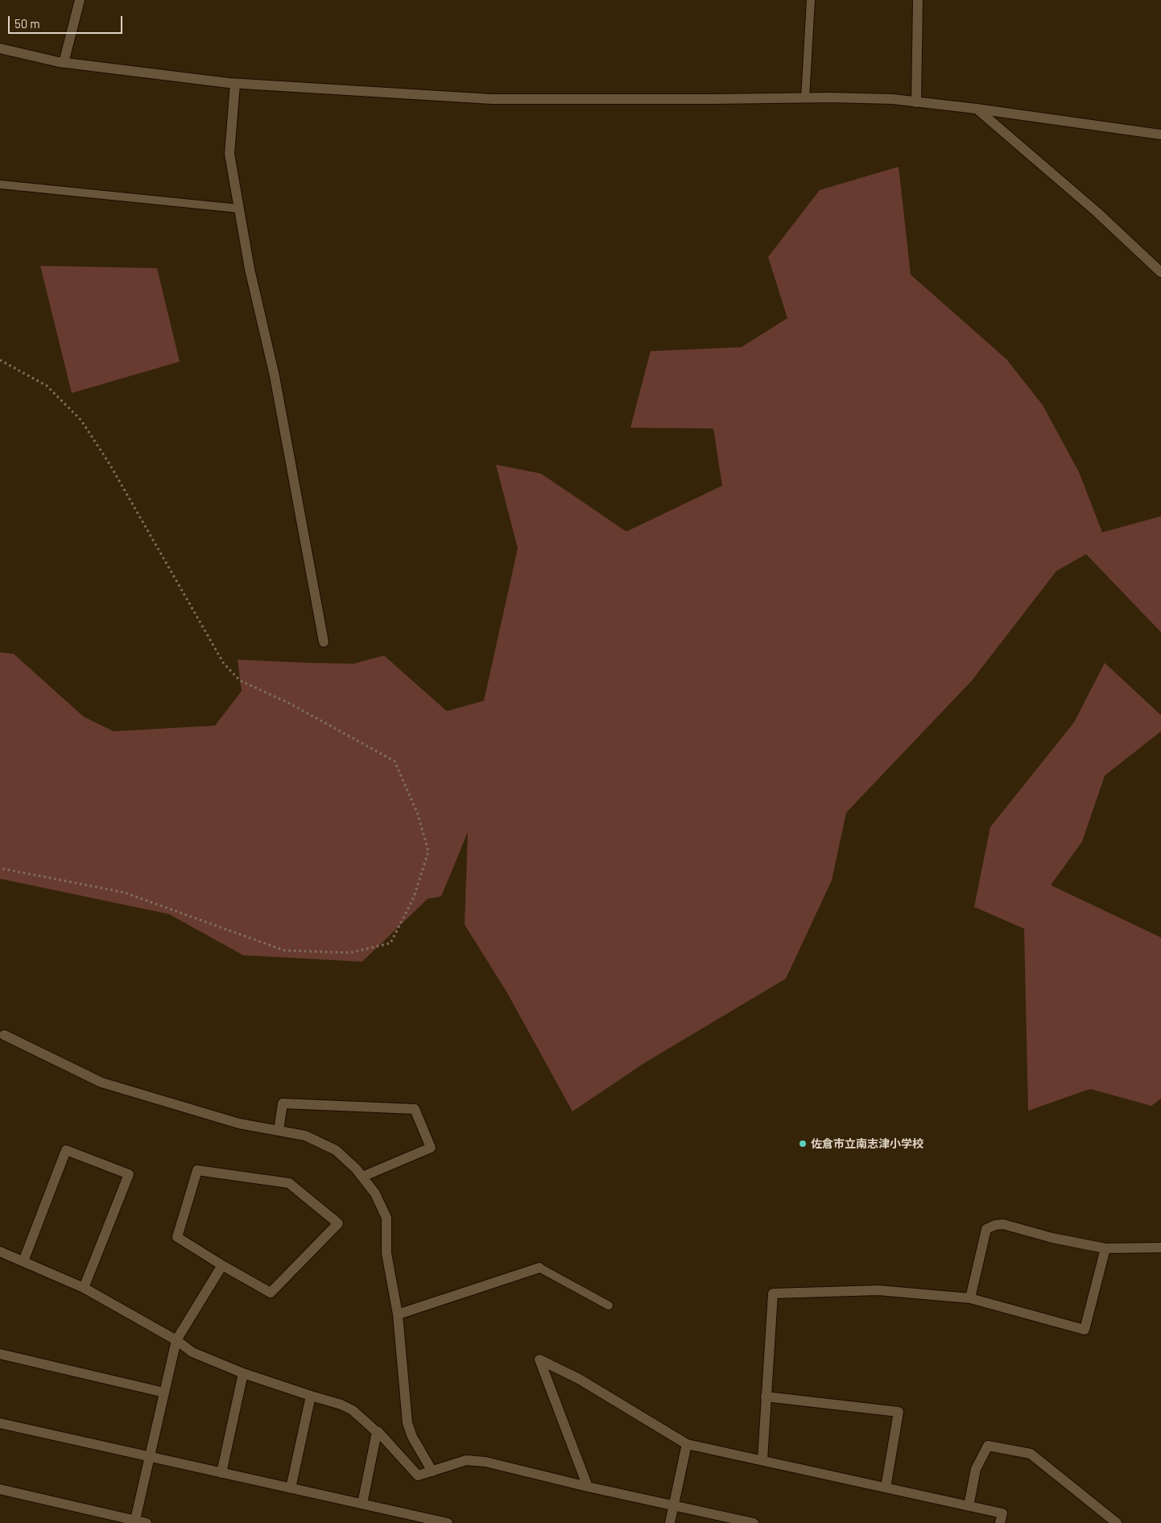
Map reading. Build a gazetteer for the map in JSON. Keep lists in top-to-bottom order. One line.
{"places":["佐倉市立南志津小学校"],"scale_bar":"50 m"}
